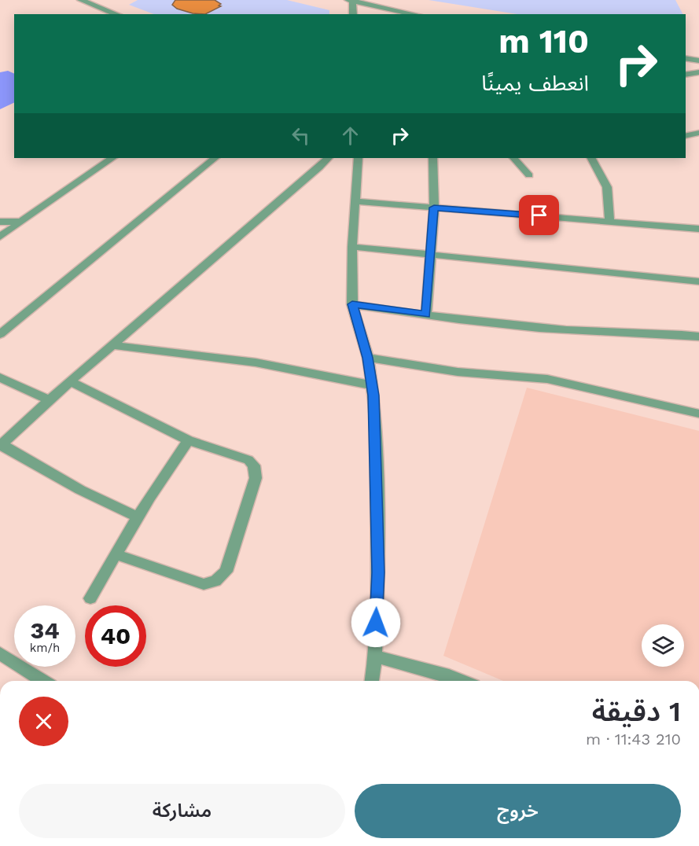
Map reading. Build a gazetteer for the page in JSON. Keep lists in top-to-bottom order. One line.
{"page":{"turn":["110 m","انعطف يمينًا"],"speed":"34 km/h","limit":"40","heading":["1 دقيقة","210 m · 11:43"],"buttons":["خروج","مشاركة"]}}
